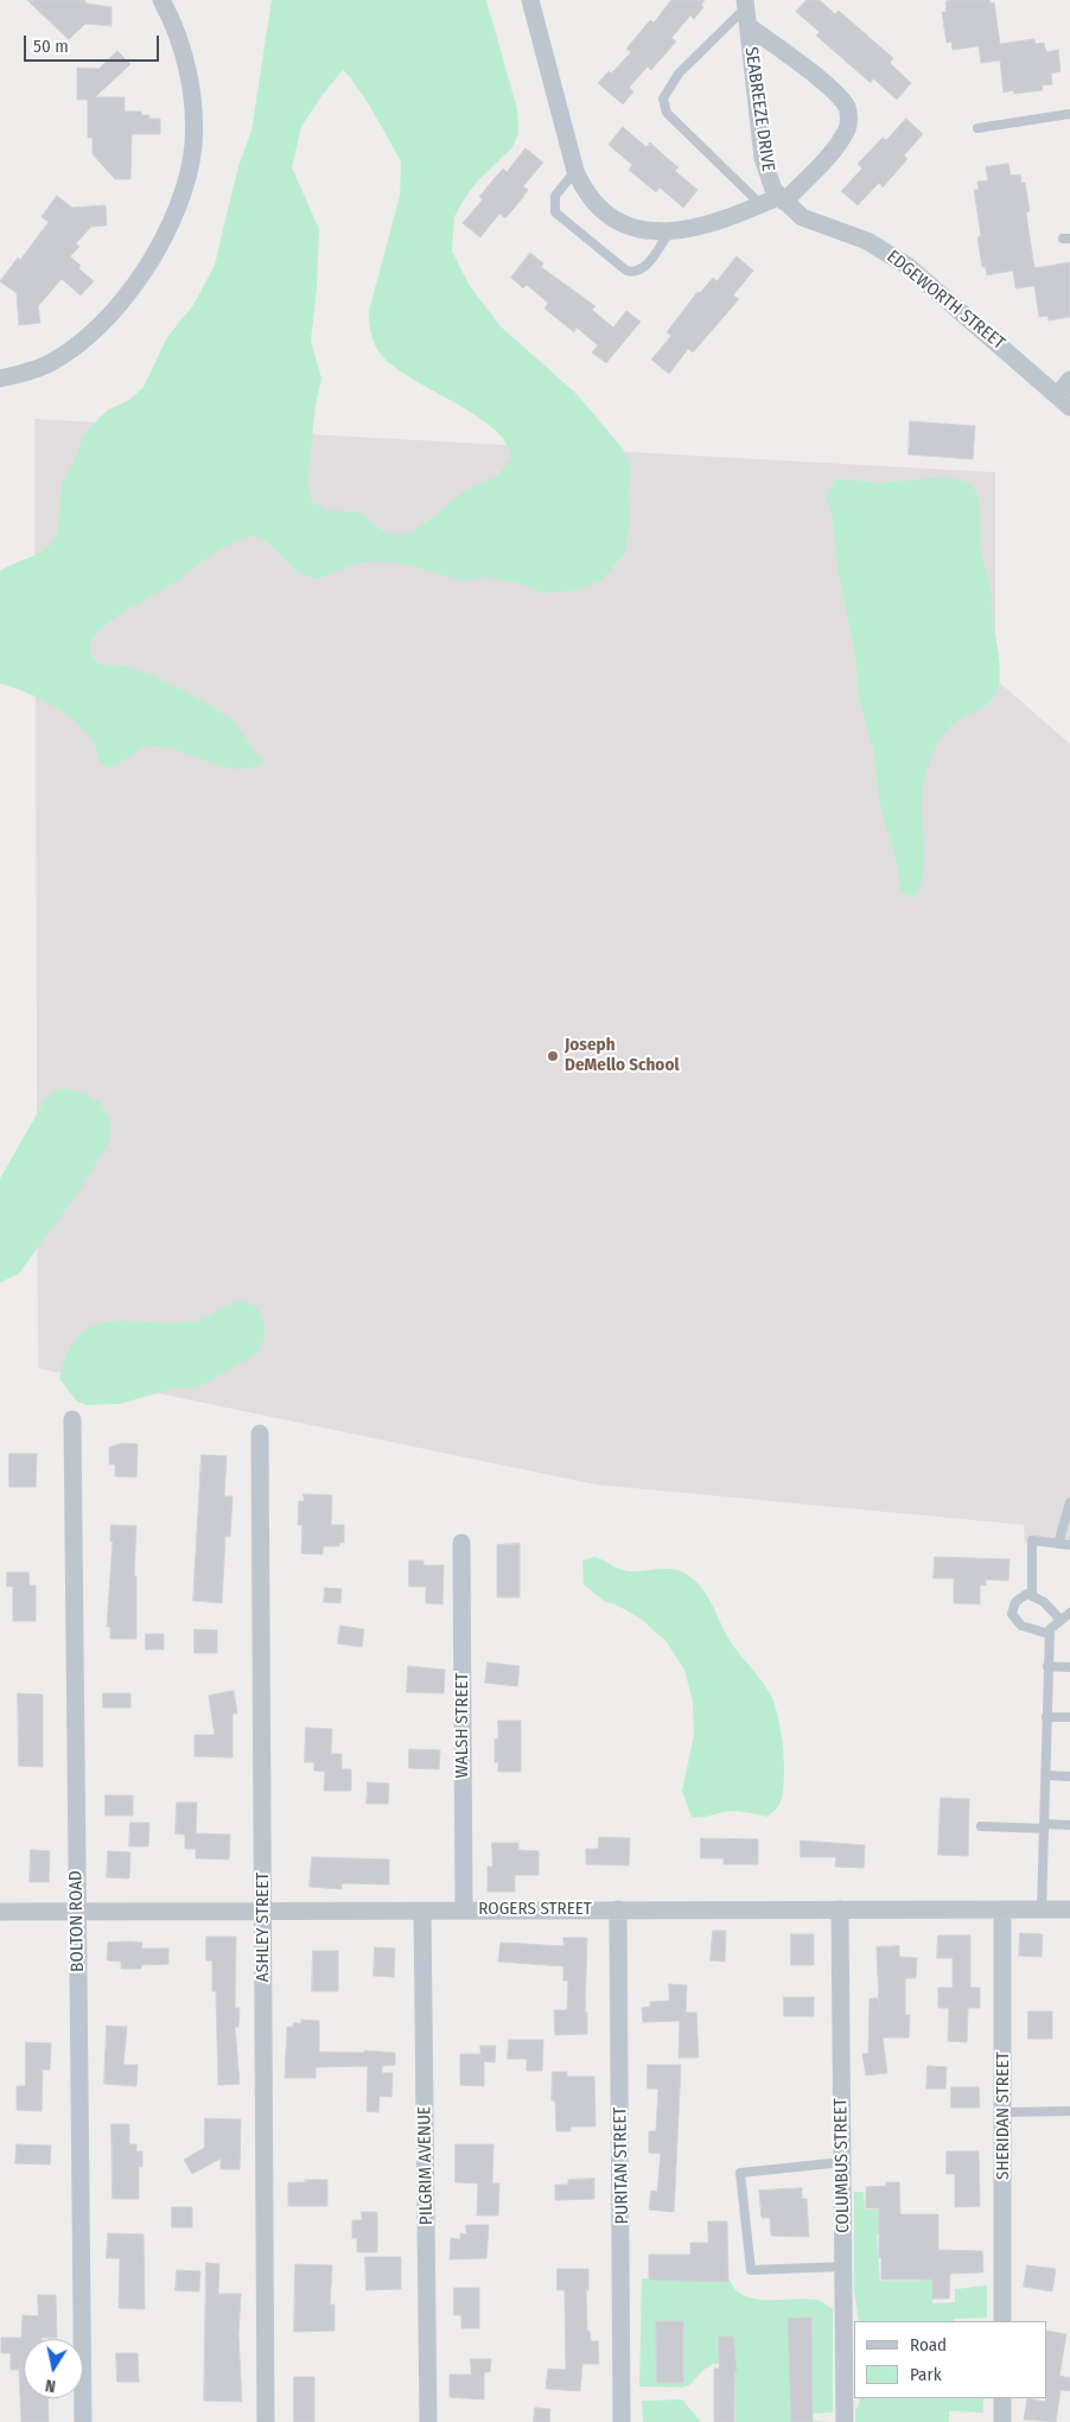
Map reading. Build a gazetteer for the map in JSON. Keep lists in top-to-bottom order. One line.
{"streets":{"street":["SEABREEZE DRIVE","EDGEWORTH STREET","WALSH STREET","ROGERS STREET","BOLTON ROAD","ASHLEY STREET","SHERIDAN STREET","PILGRIM AVENUE","PURITAN STREET","COLUMBUS STREET"]},"crossings":[["SEABREEZE DRIVE","EDGEWORTH STREET"],["WALSH STREET","ROGERS STREET"],["ROGERS STREET","BOLTON ROAD"],["ROGERS STREET","ASHLEY STREET"],["ROGERS STREET","SHERIDAN STREET"],["ROGERS STREET","PILGRIM AVENUE"],["ROGERS STREET","PURITAN STREET"],["ROGERS STREET","COLUMBUS STREET"]],"places":["Joseph DeMello School"],"legend":["Road","Park"],"scale_bar":"50 m","north":"bottom"}
